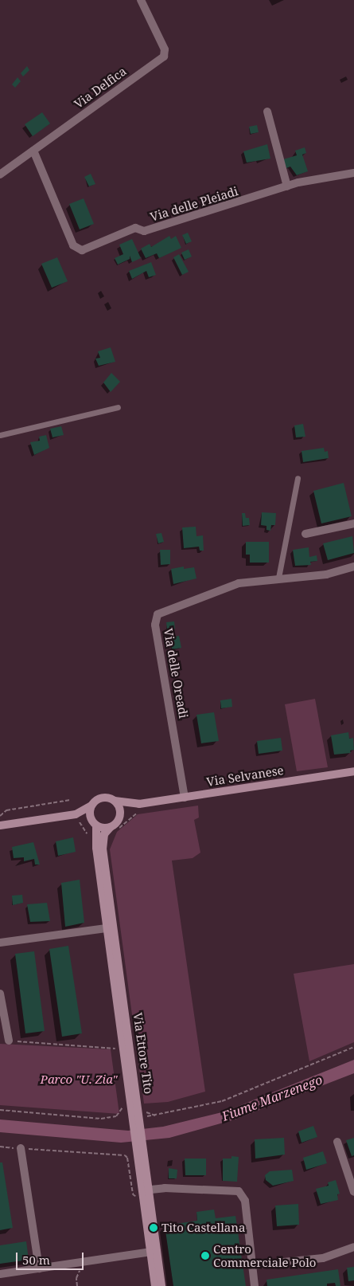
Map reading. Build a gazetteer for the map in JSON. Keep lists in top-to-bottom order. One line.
{"streets":{"street":["Via Delfica","Via delle Pleiadi","Via delle Oreadi","Via Selvanese","Via Ettore Tito"]},"crossings":[["Via Delfica","Via delle Pleiadi"],["Via delle Oreadi","Via Selvanese"],["Via Selvanese","Via Ettore Tito"]],"water":["Fiume Marzenego"],"parks":["Parco \"U. Zia\""],"places":["Tito Castellana","Centro Commerciale Polo"],"scale_bar":"50 m"}
